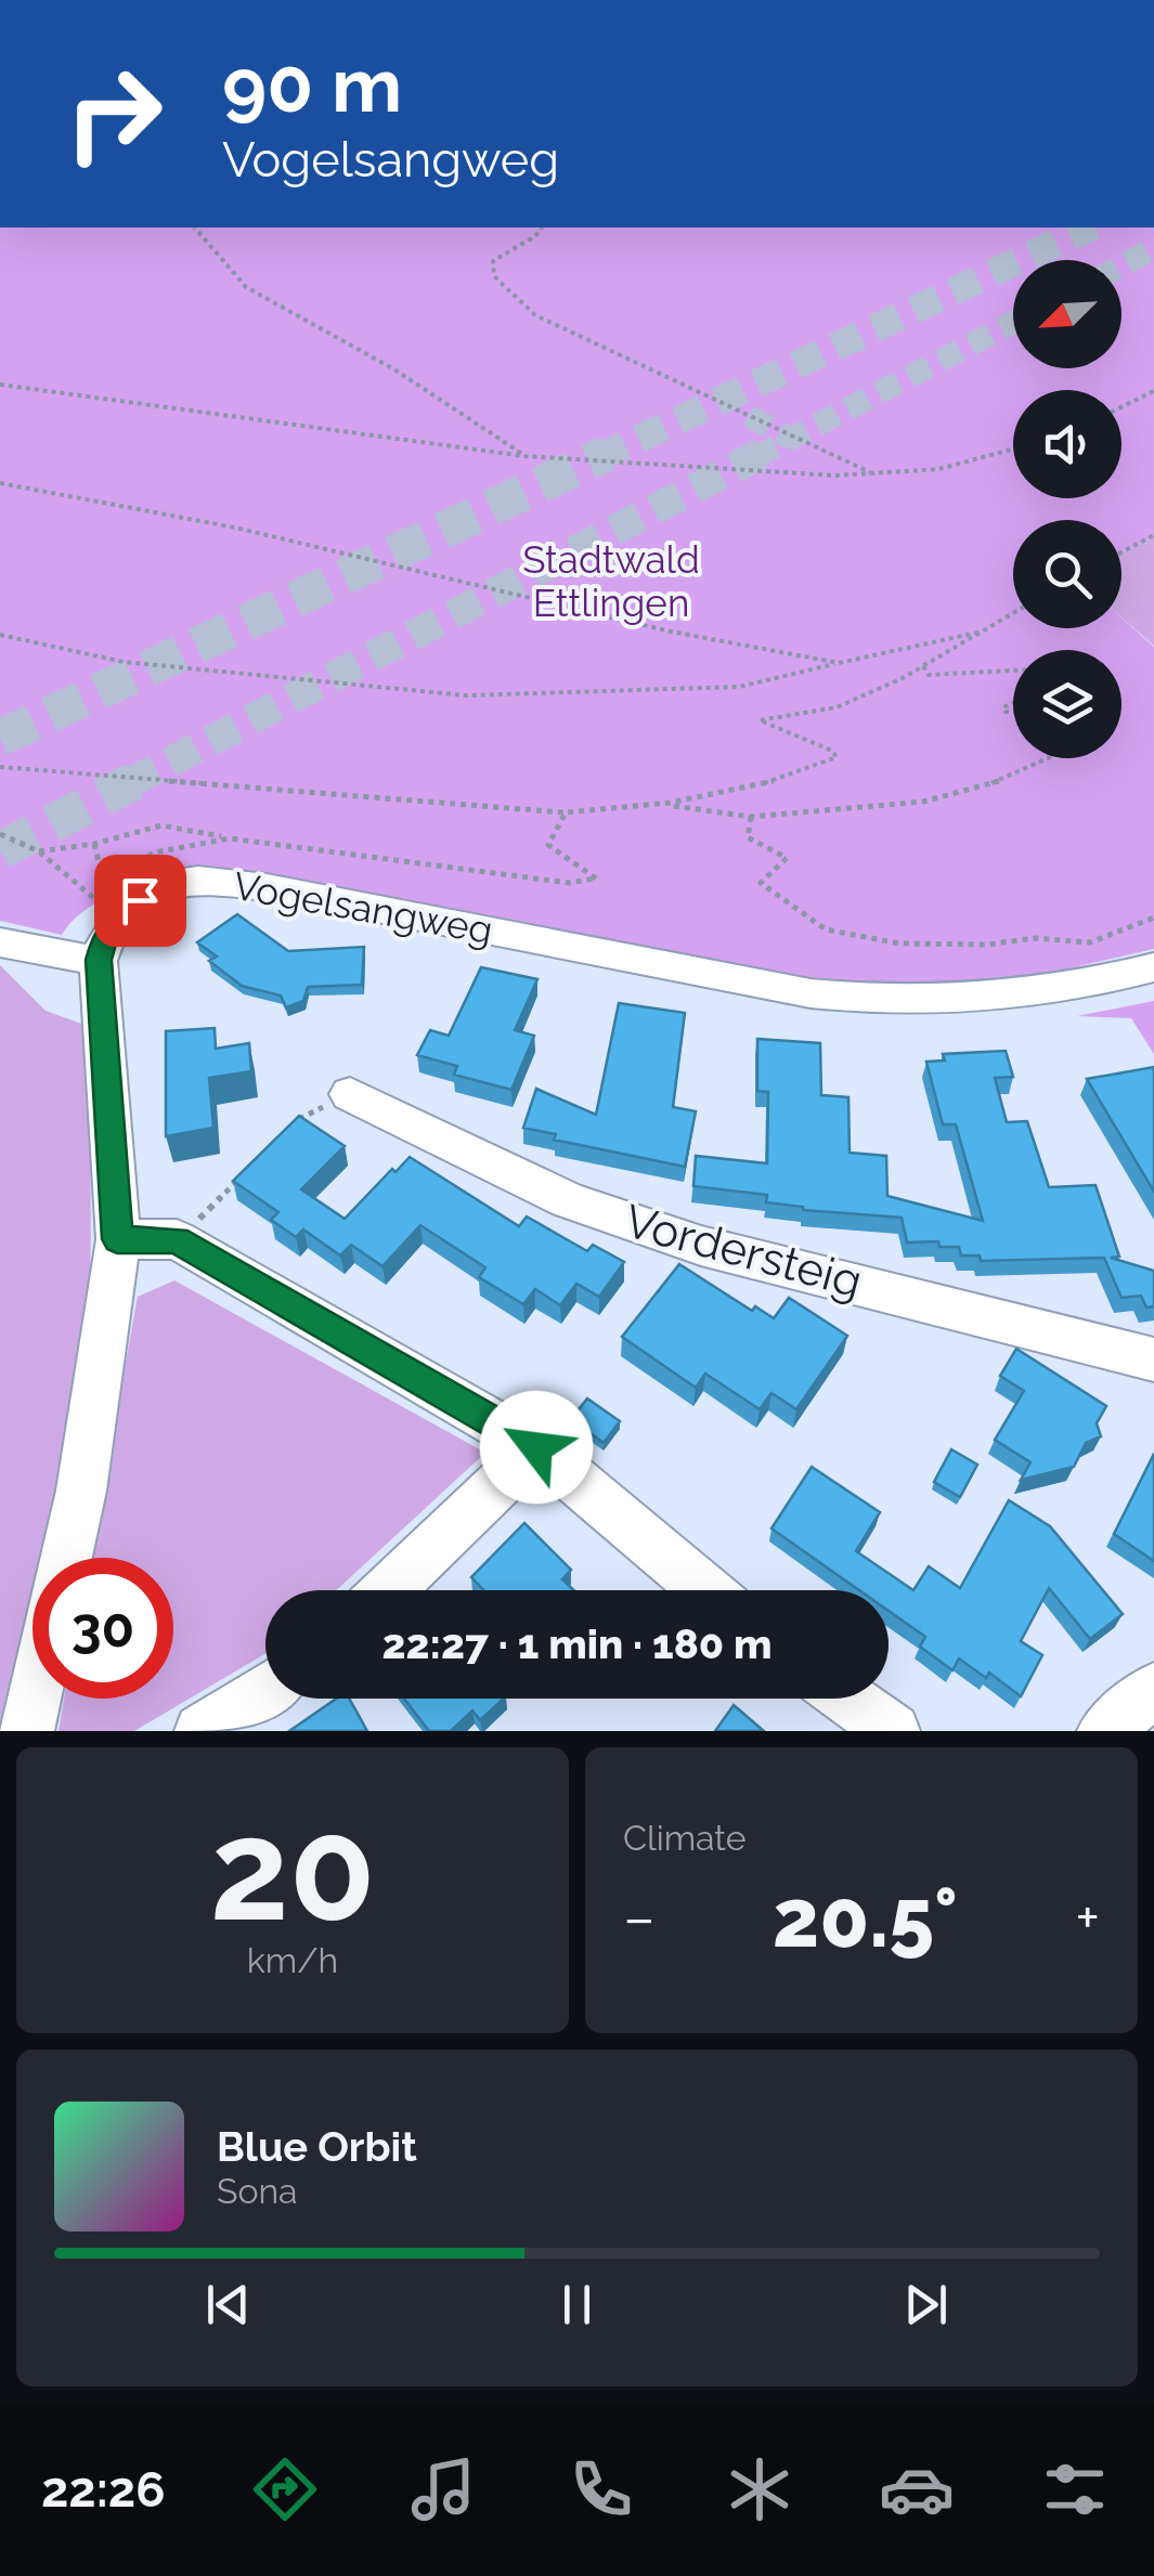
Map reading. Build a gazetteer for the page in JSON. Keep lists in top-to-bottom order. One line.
{"streets":{"street":["Vogelsangweg","Vordersteig"]},"parks":["Stadtwald Ettlingen"],"north":"bottom left","page":{"turn":["90 m","Vogelsangweg"],"limit":"30","trip":"22:27 · 1 min · 180 m","tile":[["20","km/h"],"Climate"],"heat":["−","20.5°","+"],"song":["Blue Orbit","Sona"],"tabs":"22:26"}}
